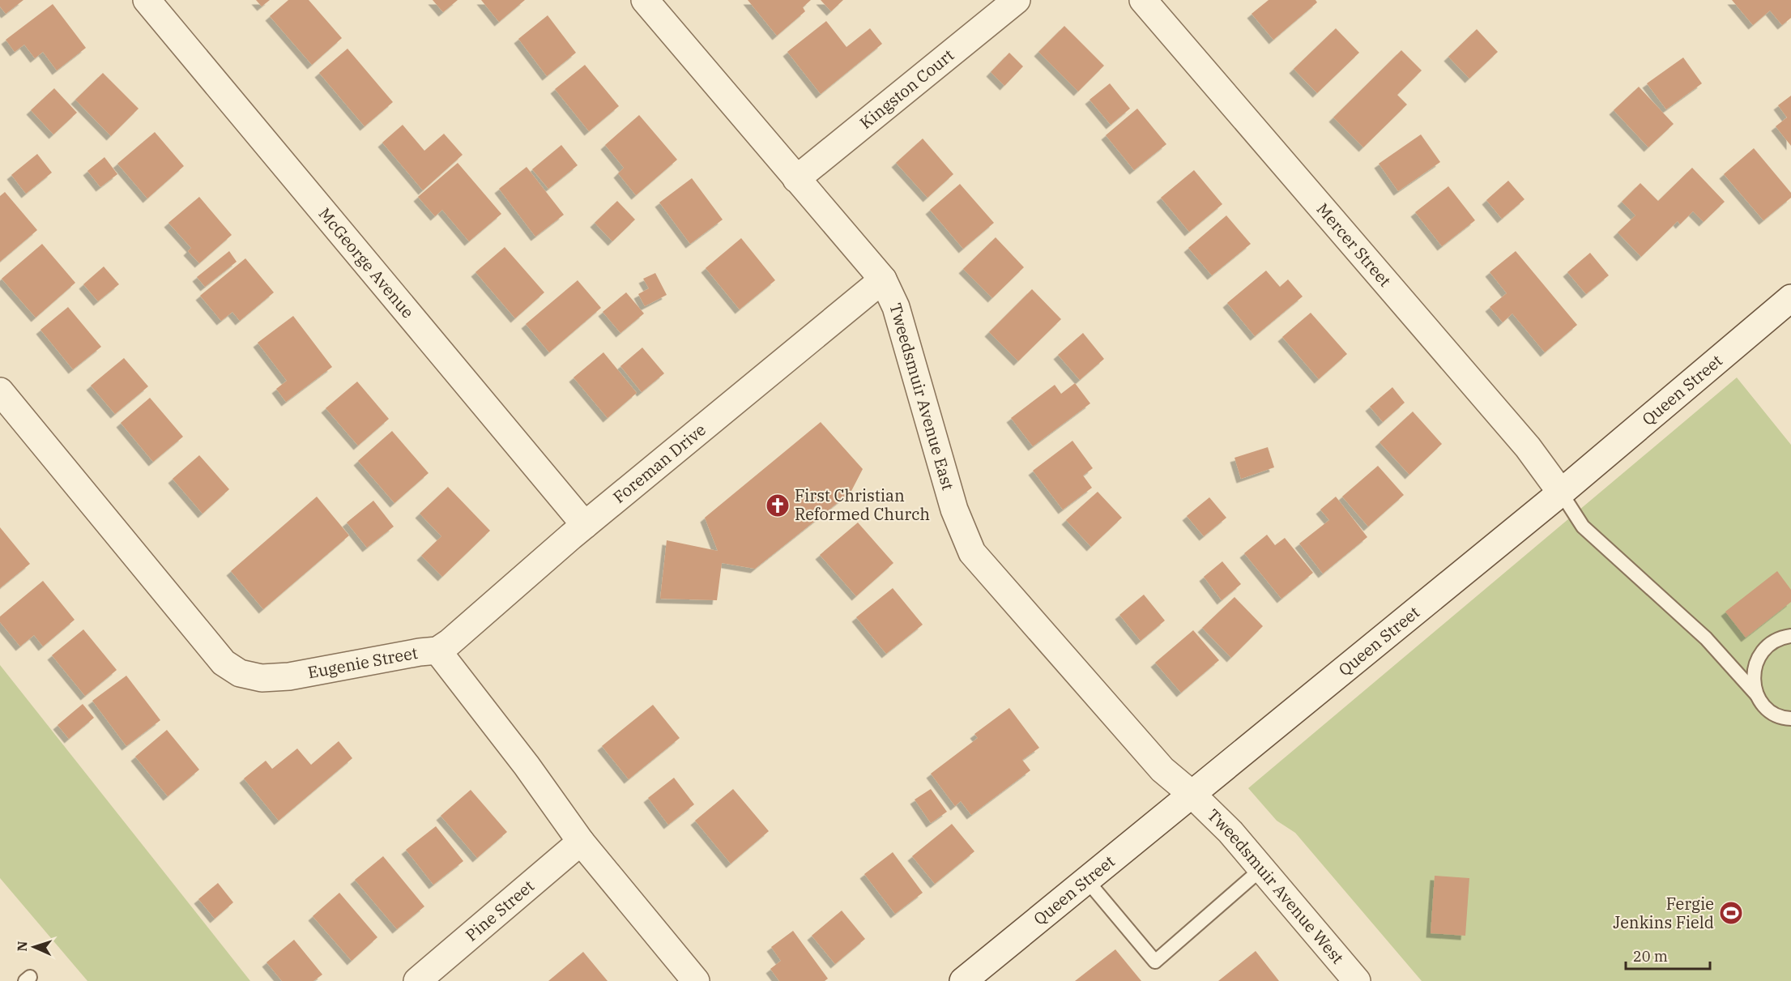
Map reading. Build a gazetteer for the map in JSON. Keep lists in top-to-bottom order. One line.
{"streets":{"street":["Kingston Court","Mercer Street","McGeorge Avenue","Queen Street","Tweedsmuir Avenue East","Foreman Drive","Eugenie Street","Tweedsmuir Avenue West","Pine Street"]},"crossings":[["Kingston Court","Tweedsmuir Avenue East"],["Mercer Street","Queen Street"],["McGeorge Avenue","Foreman Drive"],["Queen Street","Tweedsmuir Avenue East"],["Queen Street","Tweedsmuir Avenue West"],["Tweedsmuir Avenue East","Foreman Drive"],["Tweedsmuir Avenue East","Tweedsmuir Avenue West"],["Foreman Drive","Eugenie Street"],["Eugenie Street","Pine Street"]],"places":{"church":["First Christian Reformed Church"],"sports":["Fergie Jenkins Field"]},"scale_bar":"20 m","north":"left"}
